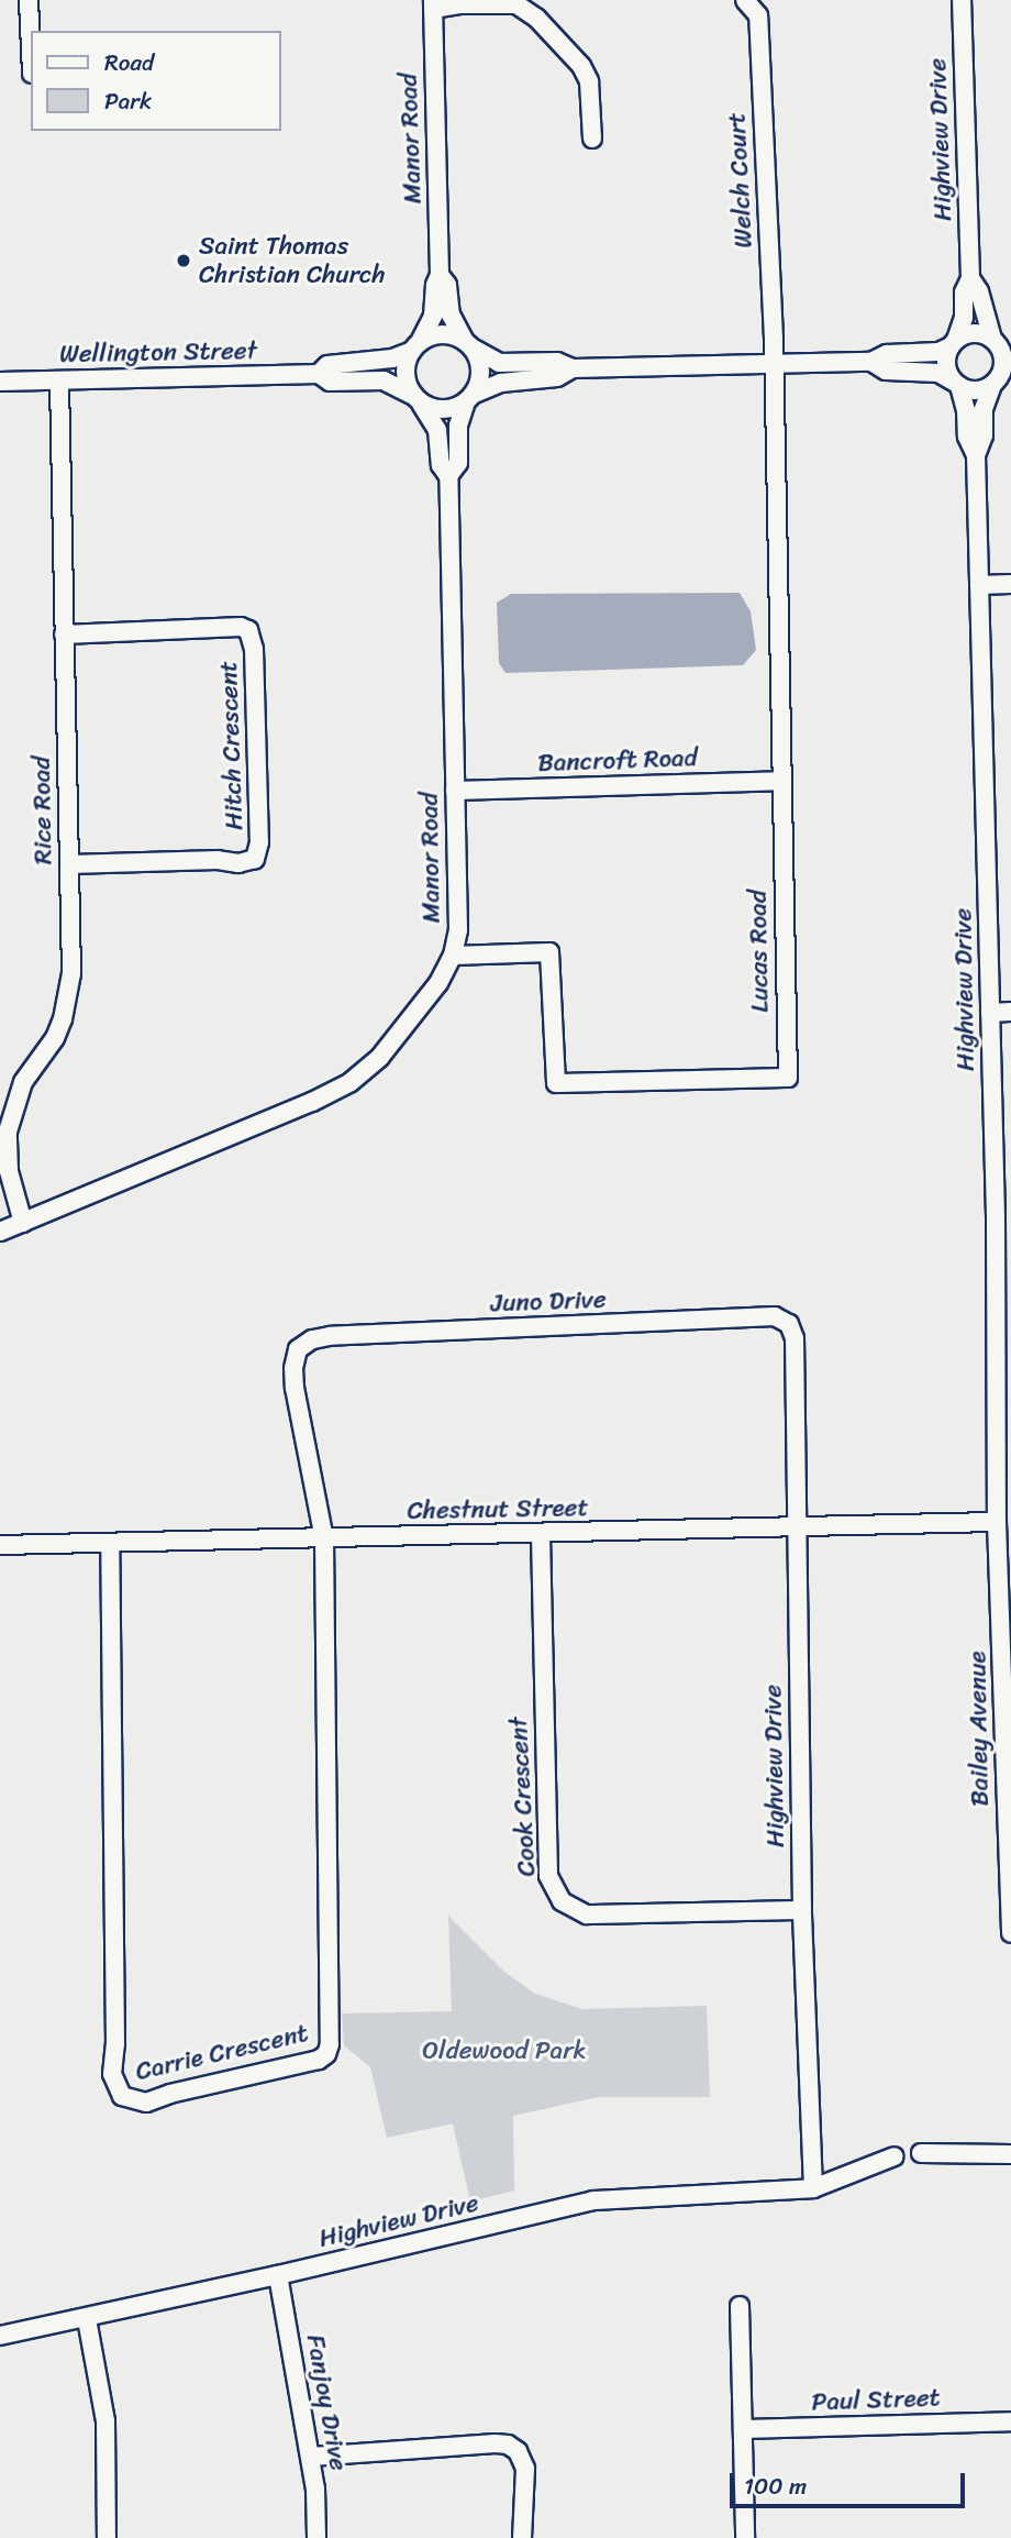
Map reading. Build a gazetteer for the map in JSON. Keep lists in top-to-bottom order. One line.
{"streets":{"street":["Manor Road","Highview Drive","Welch Court","Wellington Street","Hitch Crescent","Bancroft Road","Rice Road","Lucas Road","Juno Drive","Chestnut Street","Bailey Avenue","Cook Crescent","Carrie Crescent","Paul Street","Fanjoy Drive"]},"crossings":[["Manor Road","Wellington Street"],["Manor Road","Bancroft Road"],["Manor Road","Rice Road"],["Manor Road","Lucas Road"],["Highview Drive","Juno Drive"],["Highview Drive","Chestnut Street"],["Highview Drive","Bailey Avenue"],["Highview Drive","Cook Crescent"],["Highview Drive","Fanjoy Drive"],["Welch Court","Lucas Road"],["Wellington Street","Rice Road"],["Hitch Crescent","Rice Road"],["Bancroft Road","Lucas Road"],["Juno Drive","Chestnut Street"],["Juno Drive","Carrie Crescent"],["Chestnut Street","Bailey Avenue"],["Chestnut Street","Cook Crescent"],["Chestnut Street","Carrie Crescent"]],"parks":["Oldewood Park"],"places":["Saint Thomas Christian Church"],"legend":["Road","Park"],"scale_bar":"100 m"}
